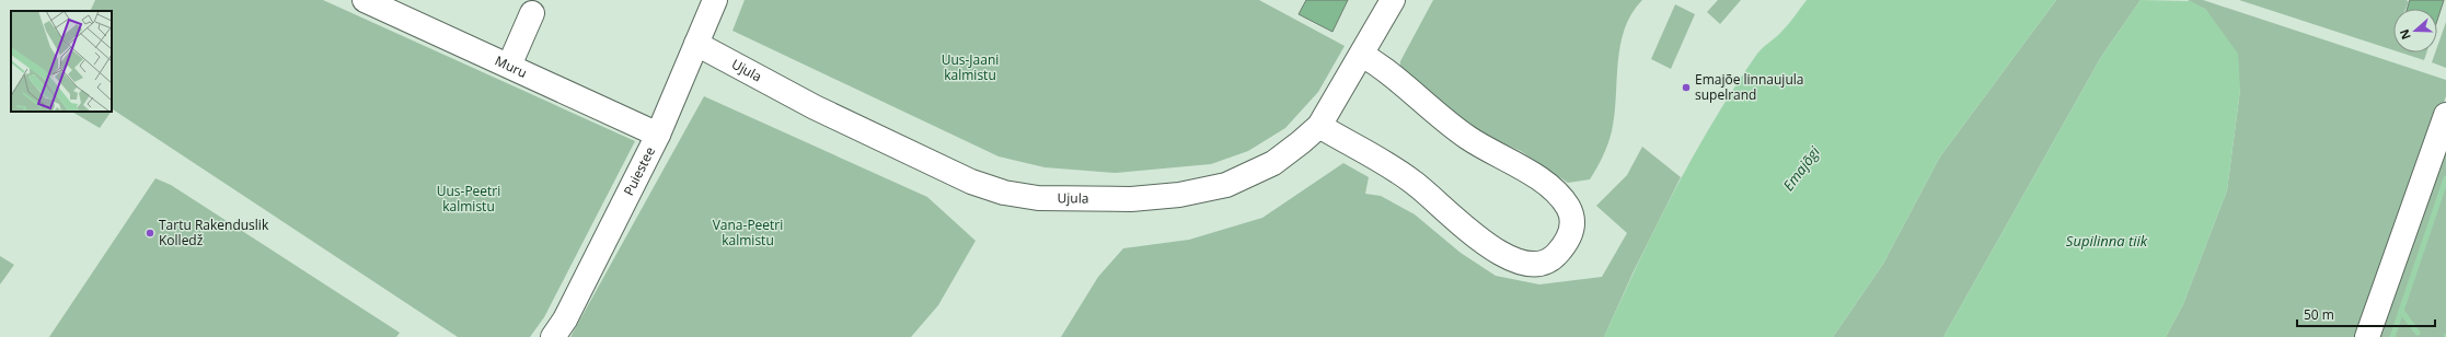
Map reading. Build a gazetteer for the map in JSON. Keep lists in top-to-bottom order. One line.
{"streets":{"main road":["Muru","Ujula","Puiestee"]},"crossings":[["Muru","Puiestee"],["Ujula","Puiestee"]],"water":["Emajõgi","Supilinna tiik"],"parks":["Uus-Jaani kalmistu","Uus-Peetri kalmistu","Vana-Peetri kalmistu"],"places":["Emajõe linnaujula supelrand","Tartu Rakenduslik Kolledž"],"scale_bar":"50 m","north":"left"}
